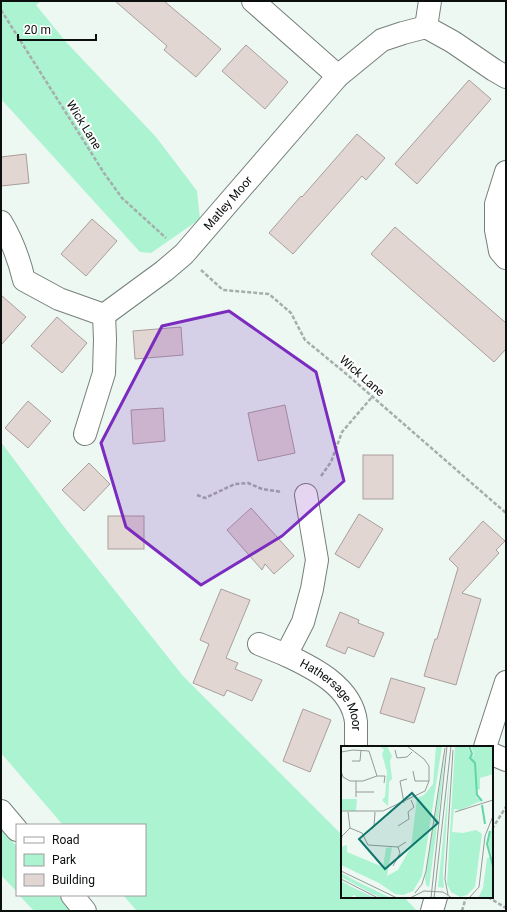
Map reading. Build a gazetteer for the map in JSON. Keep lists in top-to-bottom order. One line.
{"streets":{"main road":["Matley Moor","Hathersage Moor"],"path":["Wick Lane"]},"legend":["Road","Park","Building"],"scale_bar":"20 m"}
